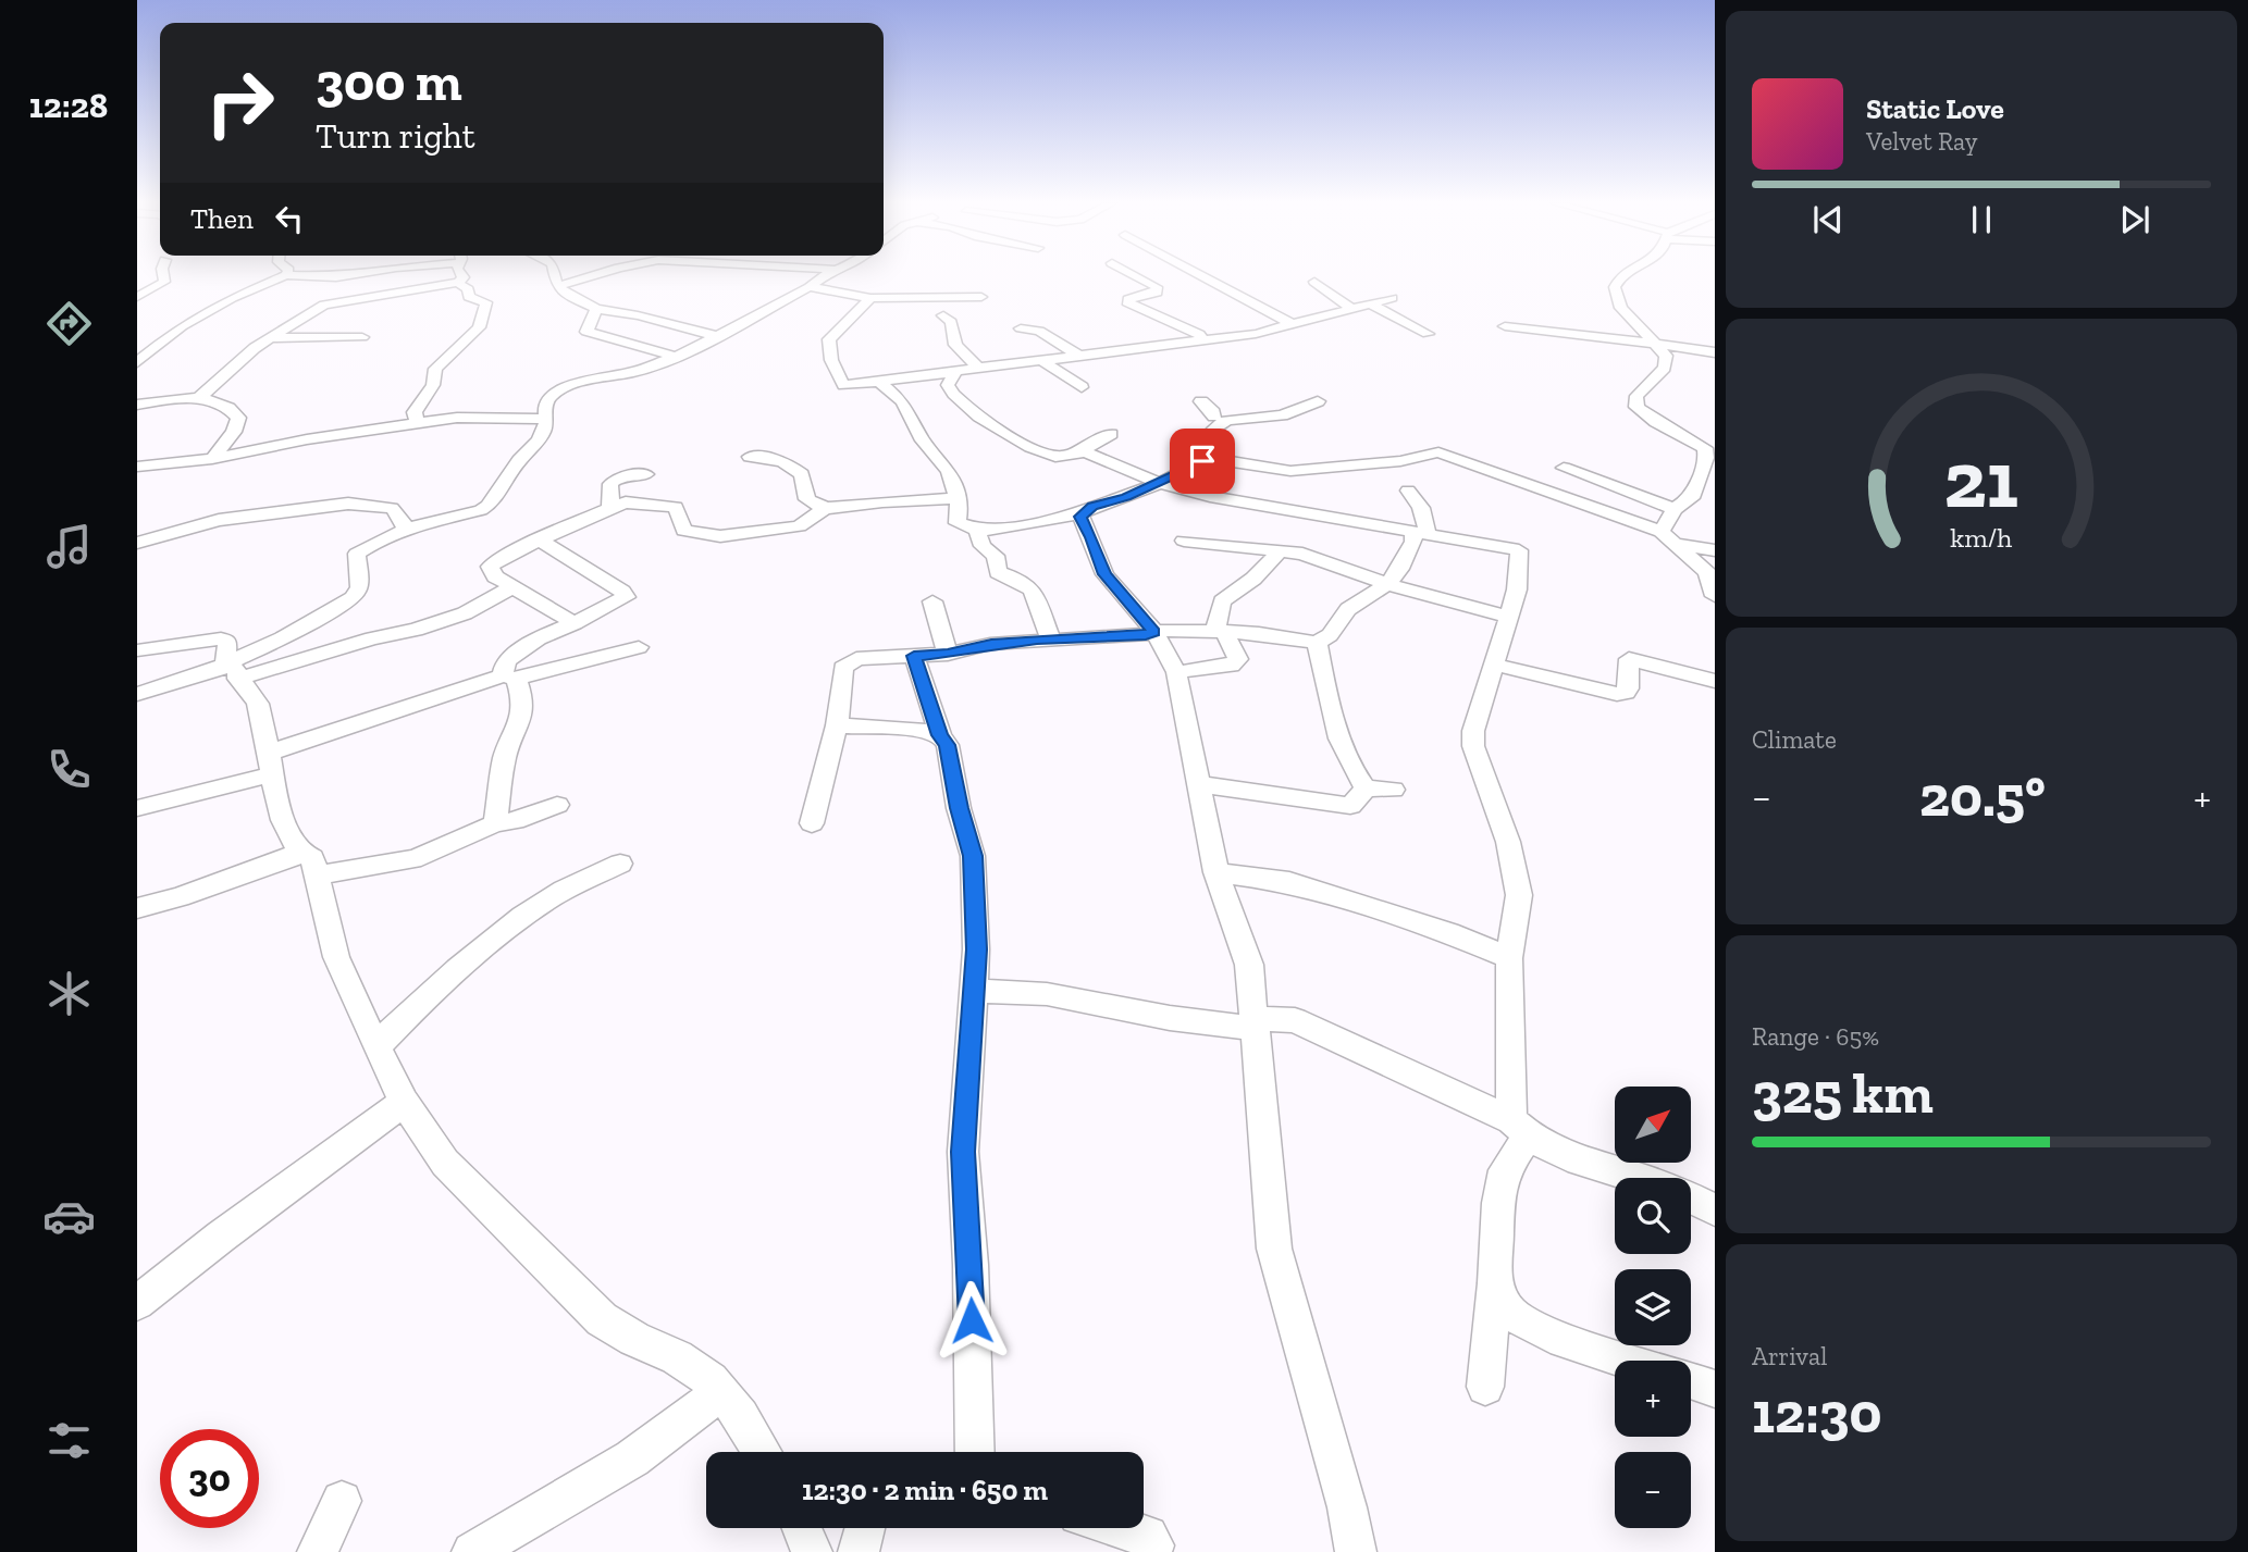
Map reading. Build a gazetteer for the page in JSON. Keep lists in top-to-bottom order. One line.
{"north":"top right","page":{"tabs":"12:28","turn":["300 m","Turn right"],"song":["Static Love","Velvet Ray"],"then":"Then","tile":["Climate",["Range · 65%","325 km"],["Arrival","12:30"]],"heat":["−","20.5°","+"],"map_buttons":["+","−"],"limit":"30","trip":"12:30 · 2 min · 650 m","gauge":["21","km/h"]}}
